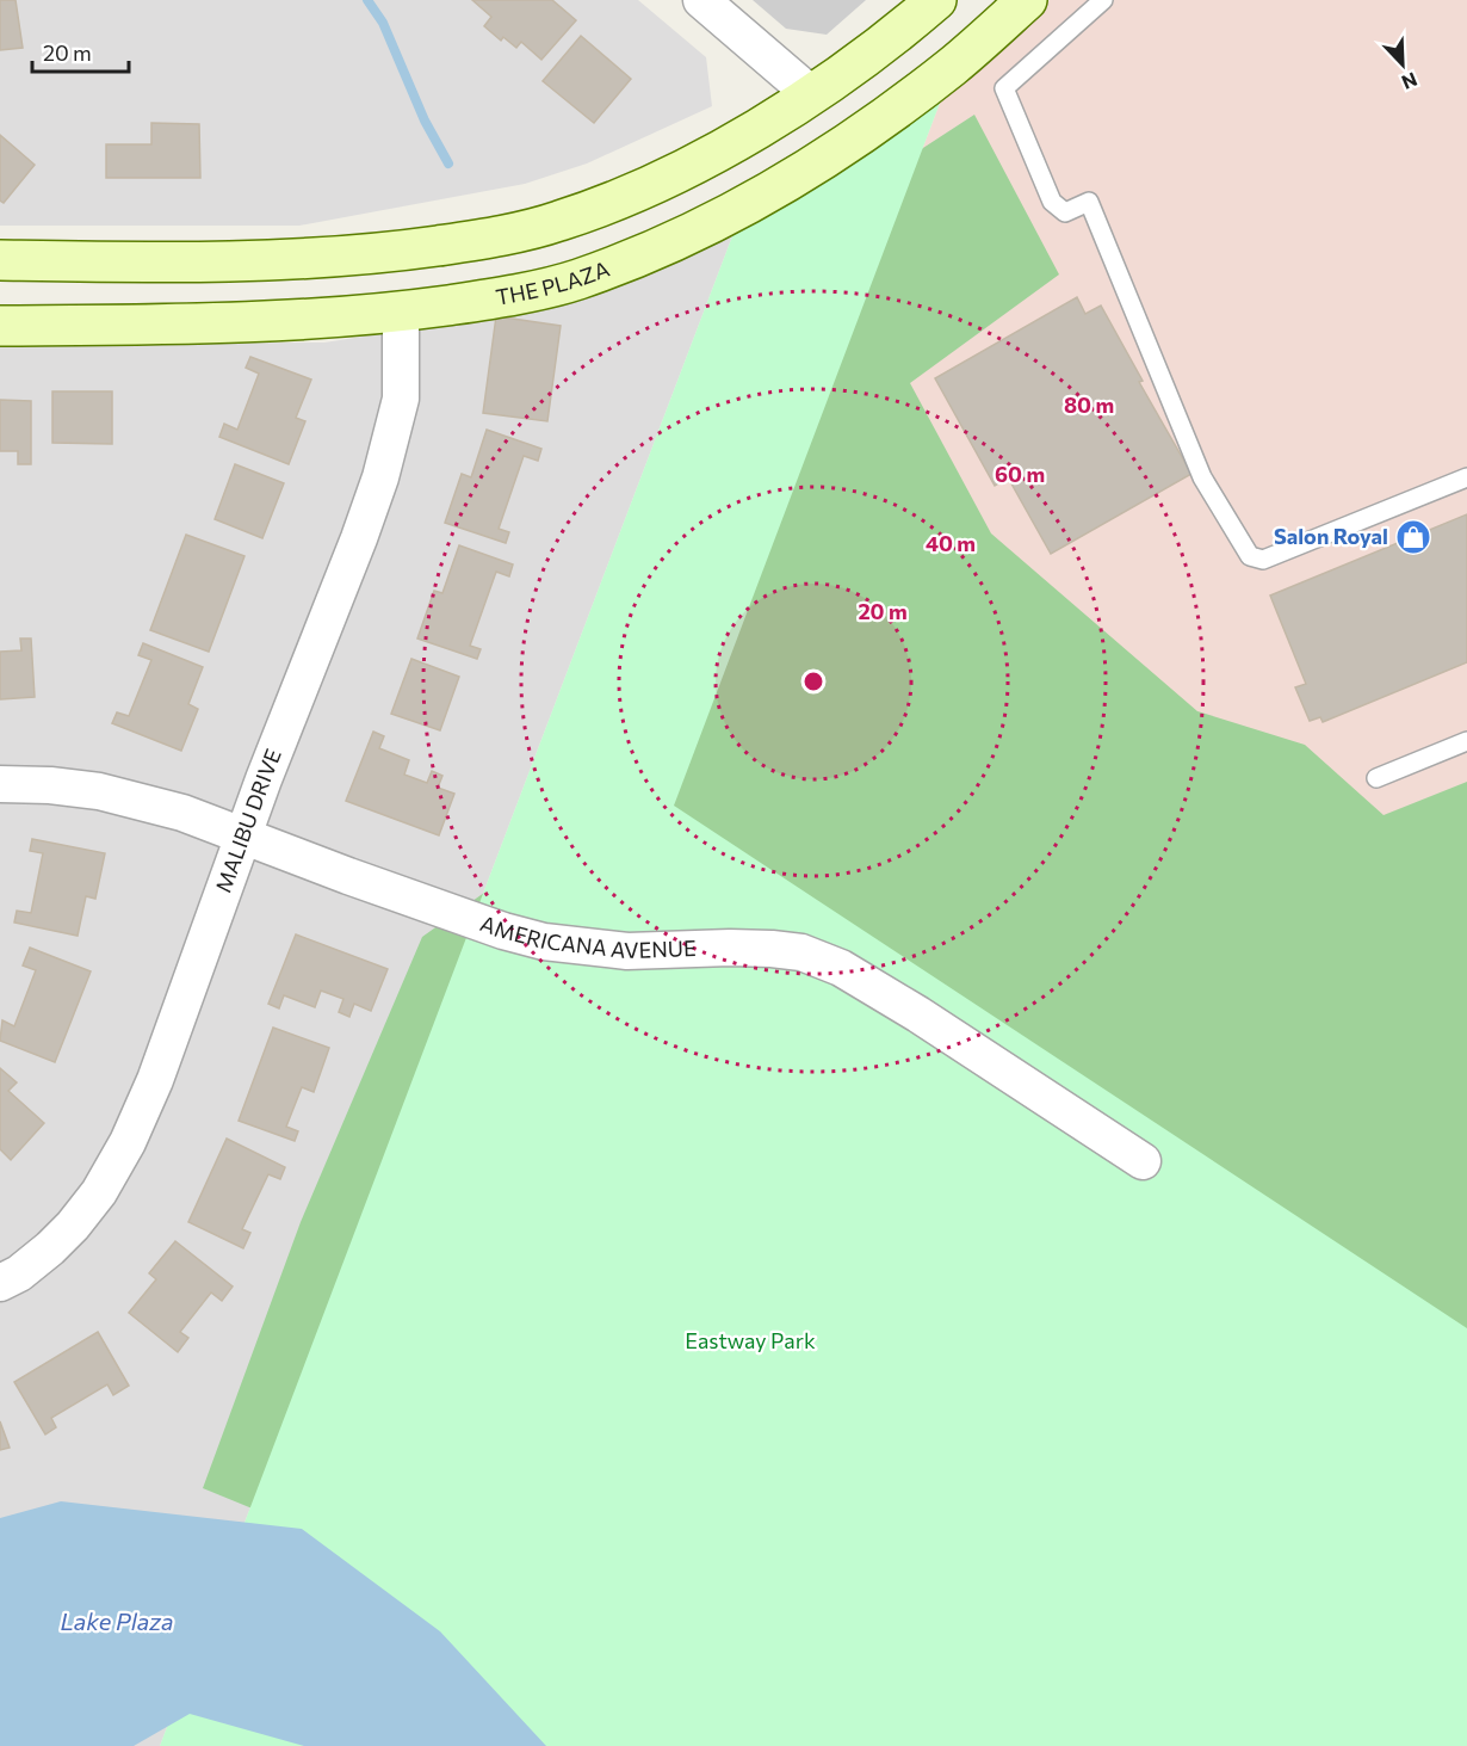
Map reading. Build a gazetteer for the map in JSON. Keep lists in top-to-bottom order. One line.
{"streets":{"main road":["THE PLAZA"],"street":["MALIBU DRIVE","AMERICANA AVENUE"]},"crossings":[["THE PLAZA","MALIBU DRIVE"],["MALIBU DRIVE","AMERICANA AVENUE"]],"water":["Lake Plaza"],"parks":["Eastway Park"],"places":{"shop":["Salon Royal"]},"scale_bar":"20 m","north":"bottom right","rings":["80 m","60 m","40 m","20 m"]}
